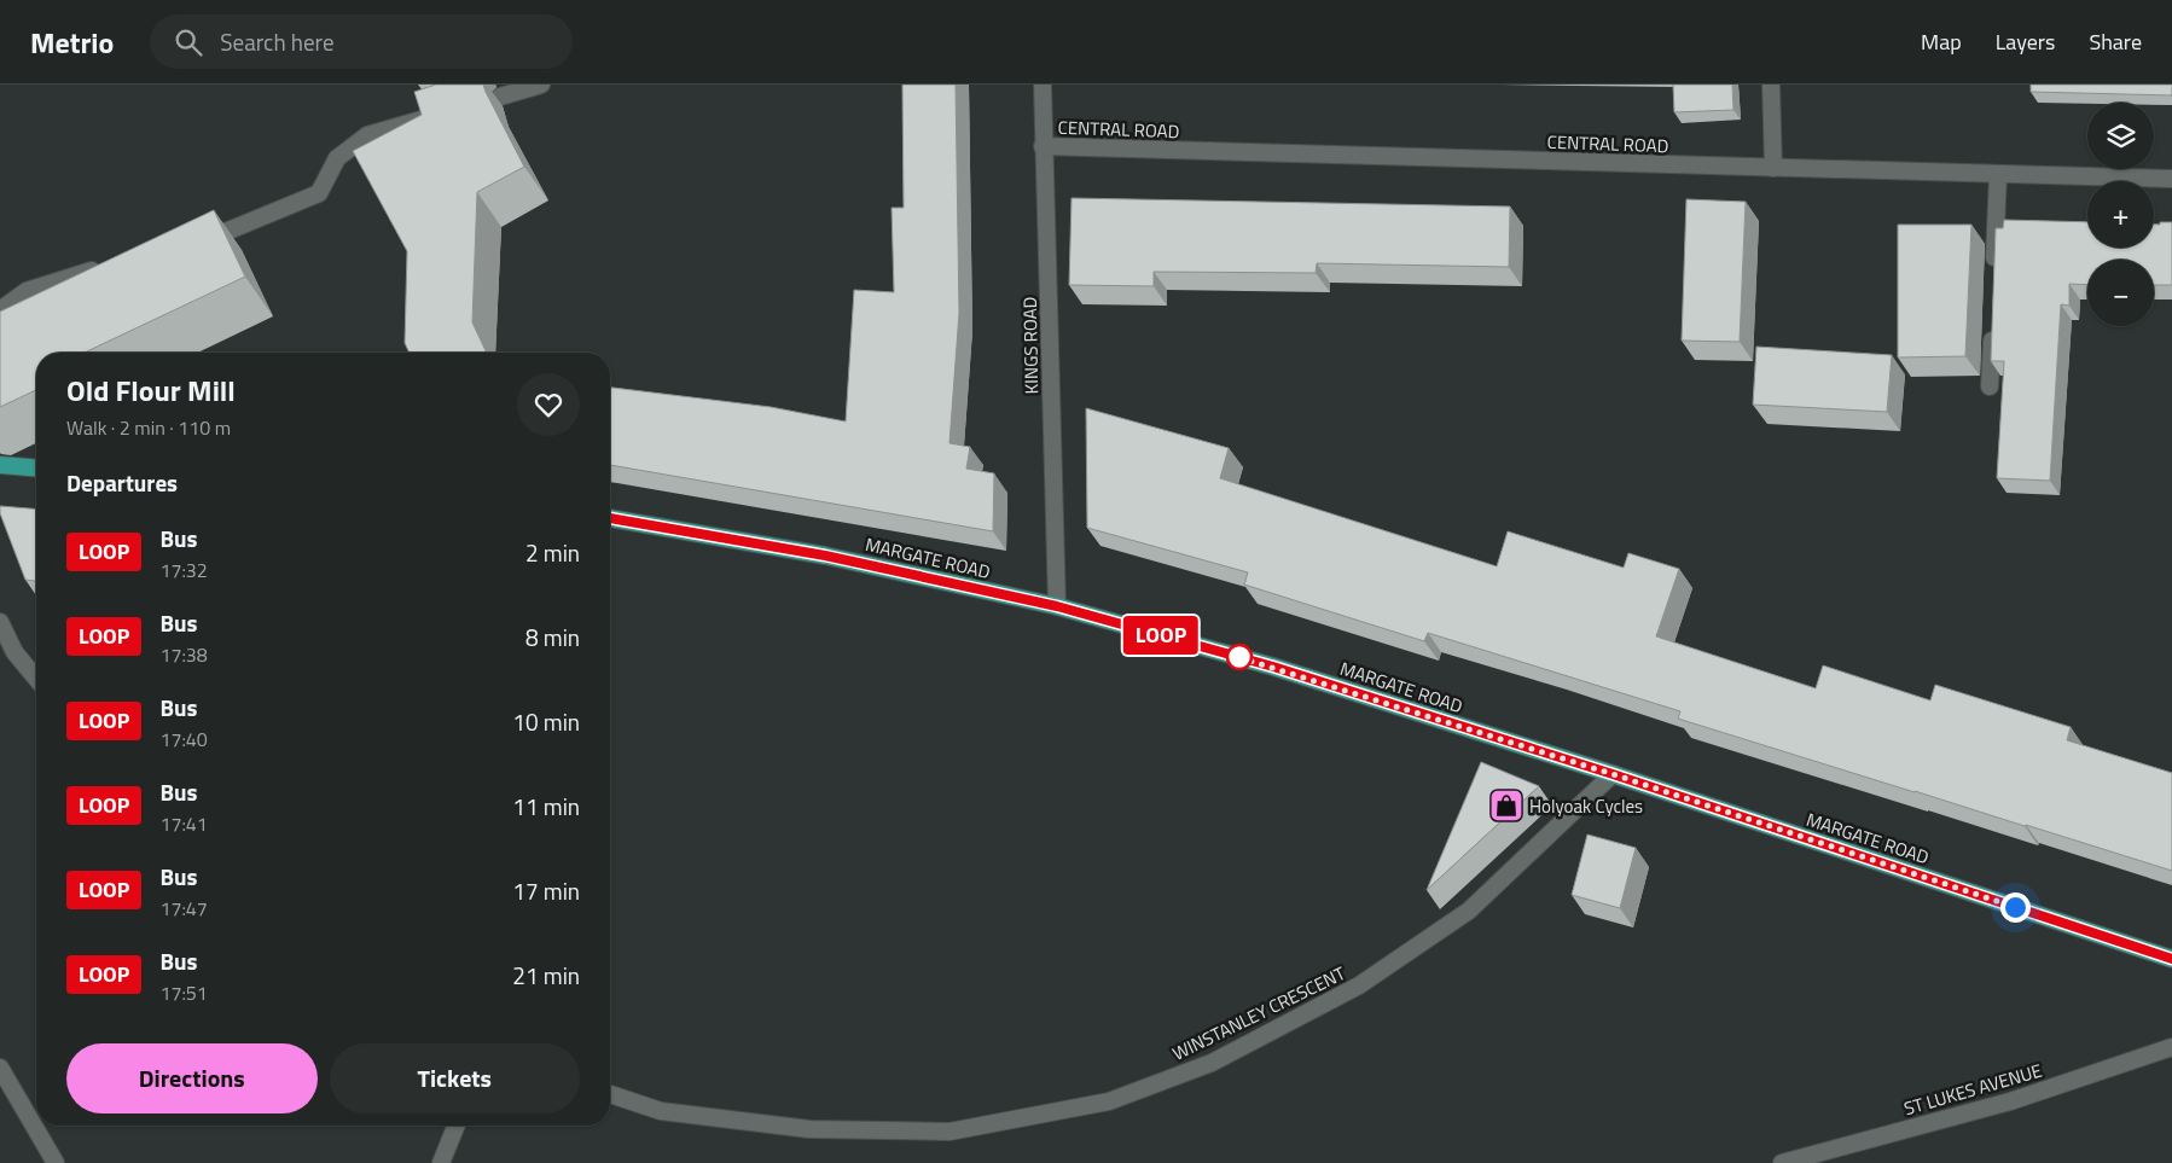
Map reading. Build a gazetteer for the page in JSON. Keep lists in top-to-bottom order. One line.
{"streets":{"main road":["MARGATE ROAD"],"street":["CENTRAL ROAD","KINGS ROAD","WINSTANLEY CRESCENT","ST LUKES AVENUE"]},"crossings":[["CENTRAL ROAD","KINGS ROAD"],["KINGS ROAD","MARGATE ROAD"],["MARGATE ROAD","WINSTANLEY CRESCENT"]],"places":{"shop":["Holyoak Cycles"]},"lines":["bus line LOOP"],"page":{"header":"Metrio","search":"Search here","nav":["Map","Layers","Share"],"on_map":"LOOP","map_buttons":["+","−"],"heading":[["Old Flour Mill","Walk · 2 min · 110 m"],"Departures"],"list":[{"mark":"LOOP","name":"Bus","note":"17:32","value":"2 min"},{"mark":"LOOP","name":"Bus","note":"17:38","value":"8 min"},{"mark":"LOOP","name":"Bus","note":"17:40","value":"10 min"},{"mark":"LOOP","name":"Bus","note":"17:41","value":"11 min"},{"mark":"LOOP","name":"Bus","note":"17:47","value":"17 min"},{"mark":"LOOP","name":"Bus","note":"17:51","value":"21 min"}],"buttons":["Directions","Tickets"]}}
